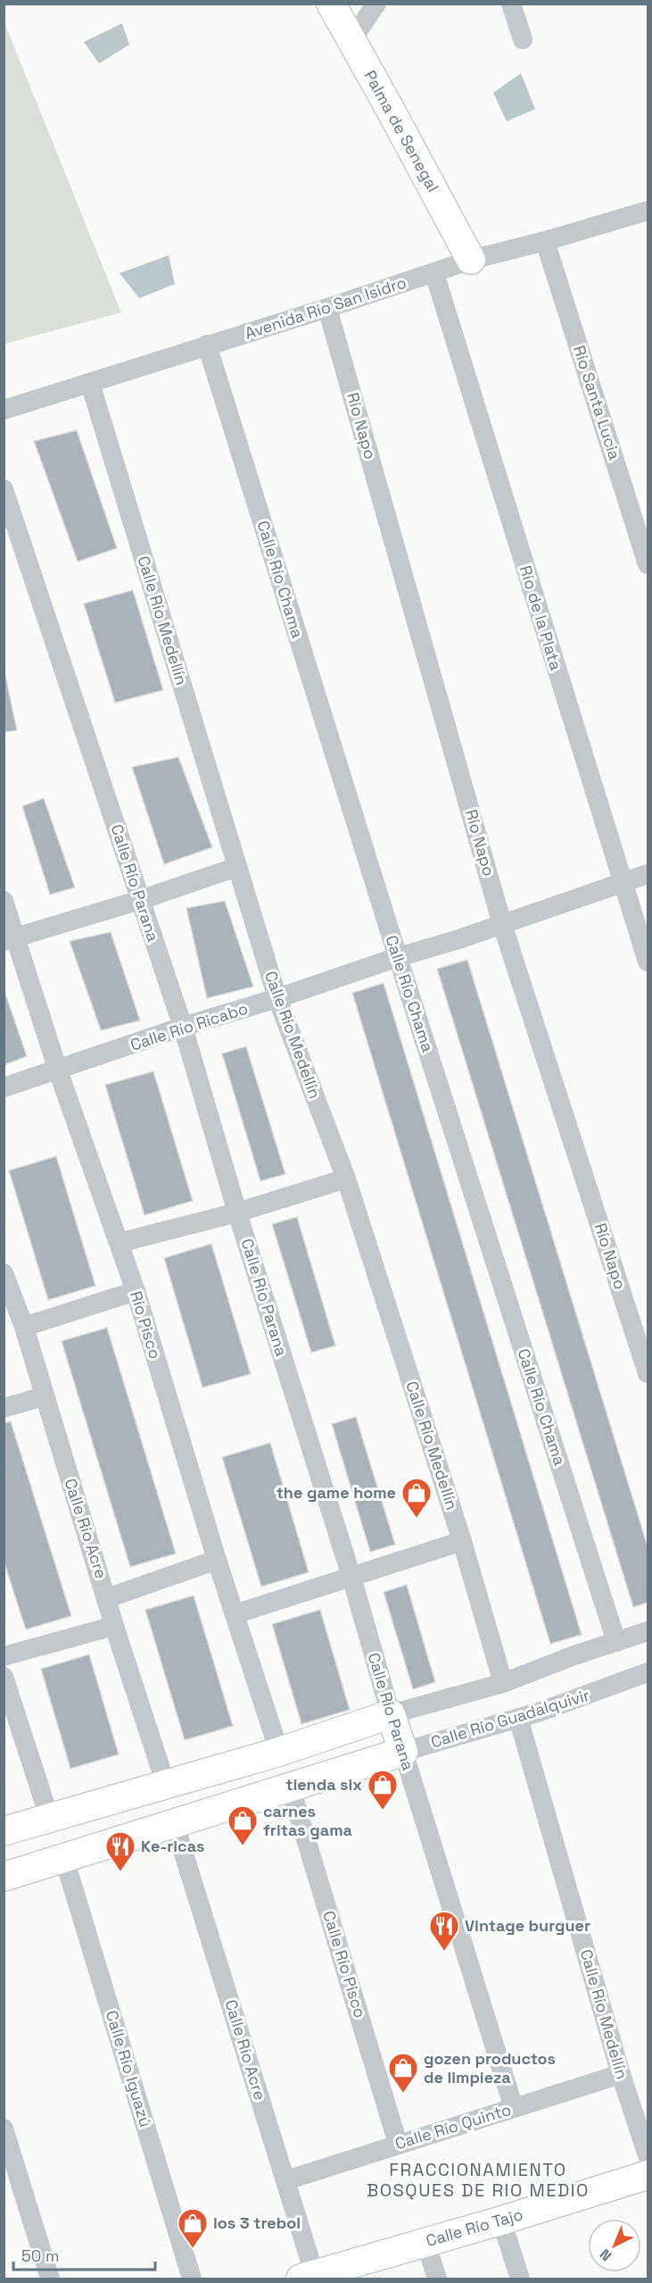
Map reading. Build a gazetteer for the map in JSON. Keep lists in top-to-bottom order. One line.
{"streets":{"street":["Palma de Senegal","Avenida Río San Isidro","Río Santa Lucia","Río Napo","Calle Río Chama","Río de la Plata","Calle Río Medellín","Calle Río Parana","Calle Río Ricabo","Río Pisco","Calle Río Acre","Calle Río Guadalquivir","Calle Río Pisco","Calle Río Iguazú","Calle Río Quinto","Calle Río Tajo"]},"crossings":[["Palma de Senegal","Avenida Río San Isidro"],["Avenida Río San Isidro","Río Santa Lucia"],["Avenida Río San Isidro","Río Napo"],["Avenida Río San Isidro","Calle Río Chama"],["Avenida Río San Isidro","Río de la Plata"],["Avenida Río San Isidro","Calle Río Medellín"],["Río Napo","Calle Río Ricabo"],["Calle Río Chama","Calle Río Ricabo"],["Río de la Plata","Calle Río Ricabo"],["Calle Río Medellín","Calle Río Ricabo"],["Calle Río Medellín","Calle Río Guadalquivir"],["Calle Río Medellín","Calle Río Quinto"],["Calle Río Parana","Calle Río Ricabo"],["Calle Río Parana","Calle Río Guadalquivir"],["Calle Río Parana","Calle Río Quinto"],["Calle Río Ricabo","Río Pisco"],["Calle Río Acre","Calle Río Guadalquivir"],["Calle Río Acre","Calle Río Quinto"],["Calle Río Acre","Calle Río Tajo"],["Calle Río Guadalquivir","Calle Río Pisco"],["Calle Río Guadalquivir","Calle Río Iguazú"],["Calle Río Pisco","Calle Río Quinto"]],"districts":["FRACCIONAMIENTO BOSQUES DE RIO MEDIO"],"places":{"shop":["the game home","tienda six","carnes fritas gama","gozen productos de limpieza","los 3 trebol"],"restaurant":["Ke-ricas","Vintage burguer"]},"scale_bar":"50 m","north":"bottom left"}
